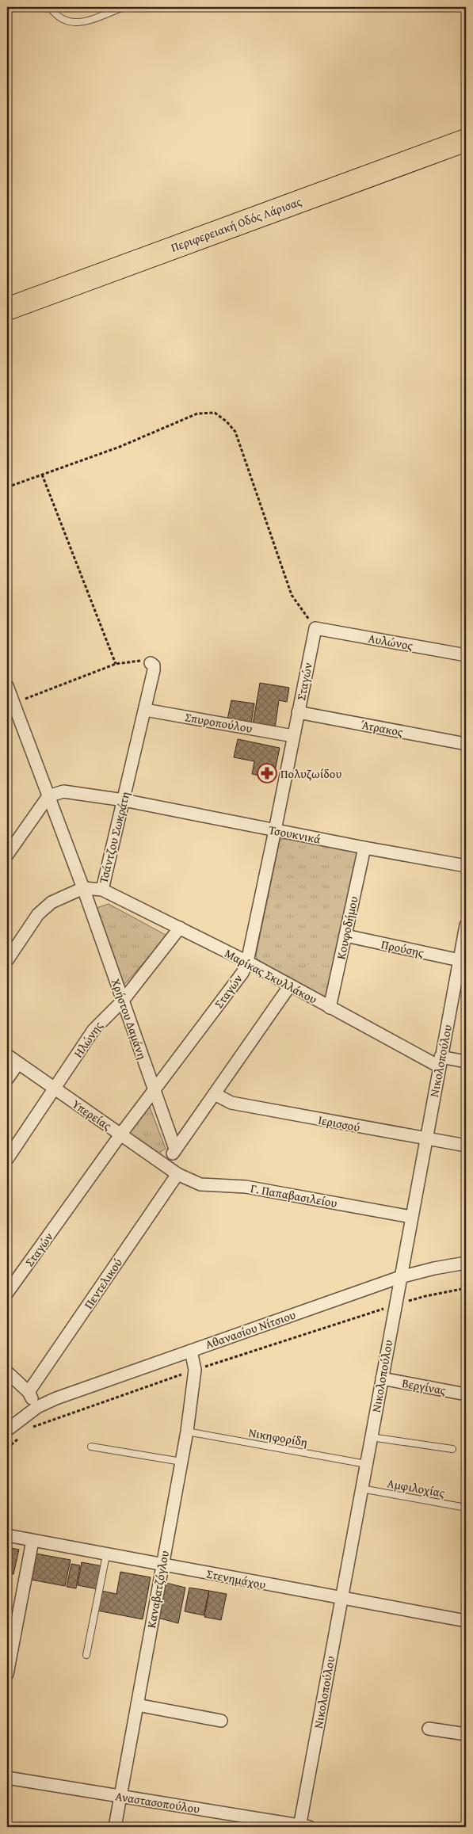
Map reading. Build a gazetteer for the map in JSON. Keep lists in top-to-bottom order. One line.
{"streets":{"highway":["Περιφερειακή Οδός Λάρισας"],"street":["Αυλώνος","Σταγών","Σπυροπούλου","Άτρακος","Τσουκνικά","Τσάντζου Σωκράτη","Κουφοδήμου","Προύσης","Μαρίκας Σκυλλάκου","Χρήστου Δαμάνη","Ηλώνης","Νικολοπούλου","Υπερείας","Ιερισσού","Γ. Παπαβασιλείου","Πεντελικού","Αθανασίου Νίτσιου","Βεργίνας","Στενημάχου","Καναβατζόγλου","Αναστασοπούλου"],"lane":["Νικηφορίδη","Αμφιλοχίας"]},"crossings":[["Αυλώνος","Σταγών"],["Σταγών","Σπυροπούλου"],["Σταγών","Άτρακος"],["Σταγών","Τσουκνικά"],["Σταγών","Μαρίκας Σκυλλάκου"],["Σταγών","Χρήστου Δαμάνη"],["Σταγών","Υπερείας"],["Σπυροπούλου","Τσάντζου Σωκράτη"],["Τσουκνικά","Τσάντζου Σωκράτη"],["Τσουκνικά","Κουφοδήμου"],["Τσουκνικά","Χρήστου Δαμάνη"],["Τσάντζου Σωκράτη","Μαρίκας Σκυλλάκου"],["Τσάντζου Σωκράτη","Χρήστου Δαμάνη"],["Κουφοδήμου","Προύσης"],["Κουφοδήμου","Μαρίκας Σκυλλάκου"],["Προύσης","Νικολοπούλου"],["Μαρίκας Σκυλλάκου","Ηλώνης"],["Μαρίκας Σκυλλάκου","Νικολοπούλου"],["Χρήστου Δαμάνη","Ηλώνης"],["Ηλώνης","Υπερείας"],["Νικολοπούλου","Ιερισσού"],["Νικολοπούλου","Γ. Παπαβασιλείου"],["Νικολοπούλου","Αθανασίου Νίτσιου"],["Νικολοπούλου","Βεργίνας"],["Νικολοπούλου","Νικηφορίδη"],["Νικολοπούλου","Αμφιλοχίας"],["Νικολοπούλου","Στενημάχου"],["Νικολοπούλου","Αναστασοπούλου"],["Υπερείας","Γ. Παπαβασιλείου"],["Υπερείας","Πεντελικού"],["Γ. Παπαβασιλείου","Πεντελικού"],["Αθανασίου Νίτσιου","Καναβατζόγλου"],["Νικηφορίδη","Καναβατζόγλου"],["Στενημάχου","Καναβατζόγλου"],["Καναβατζόγλου","Αναστασοπούλου"]],"places":{"pharmacy":["Πολυζωίδου"]}}
